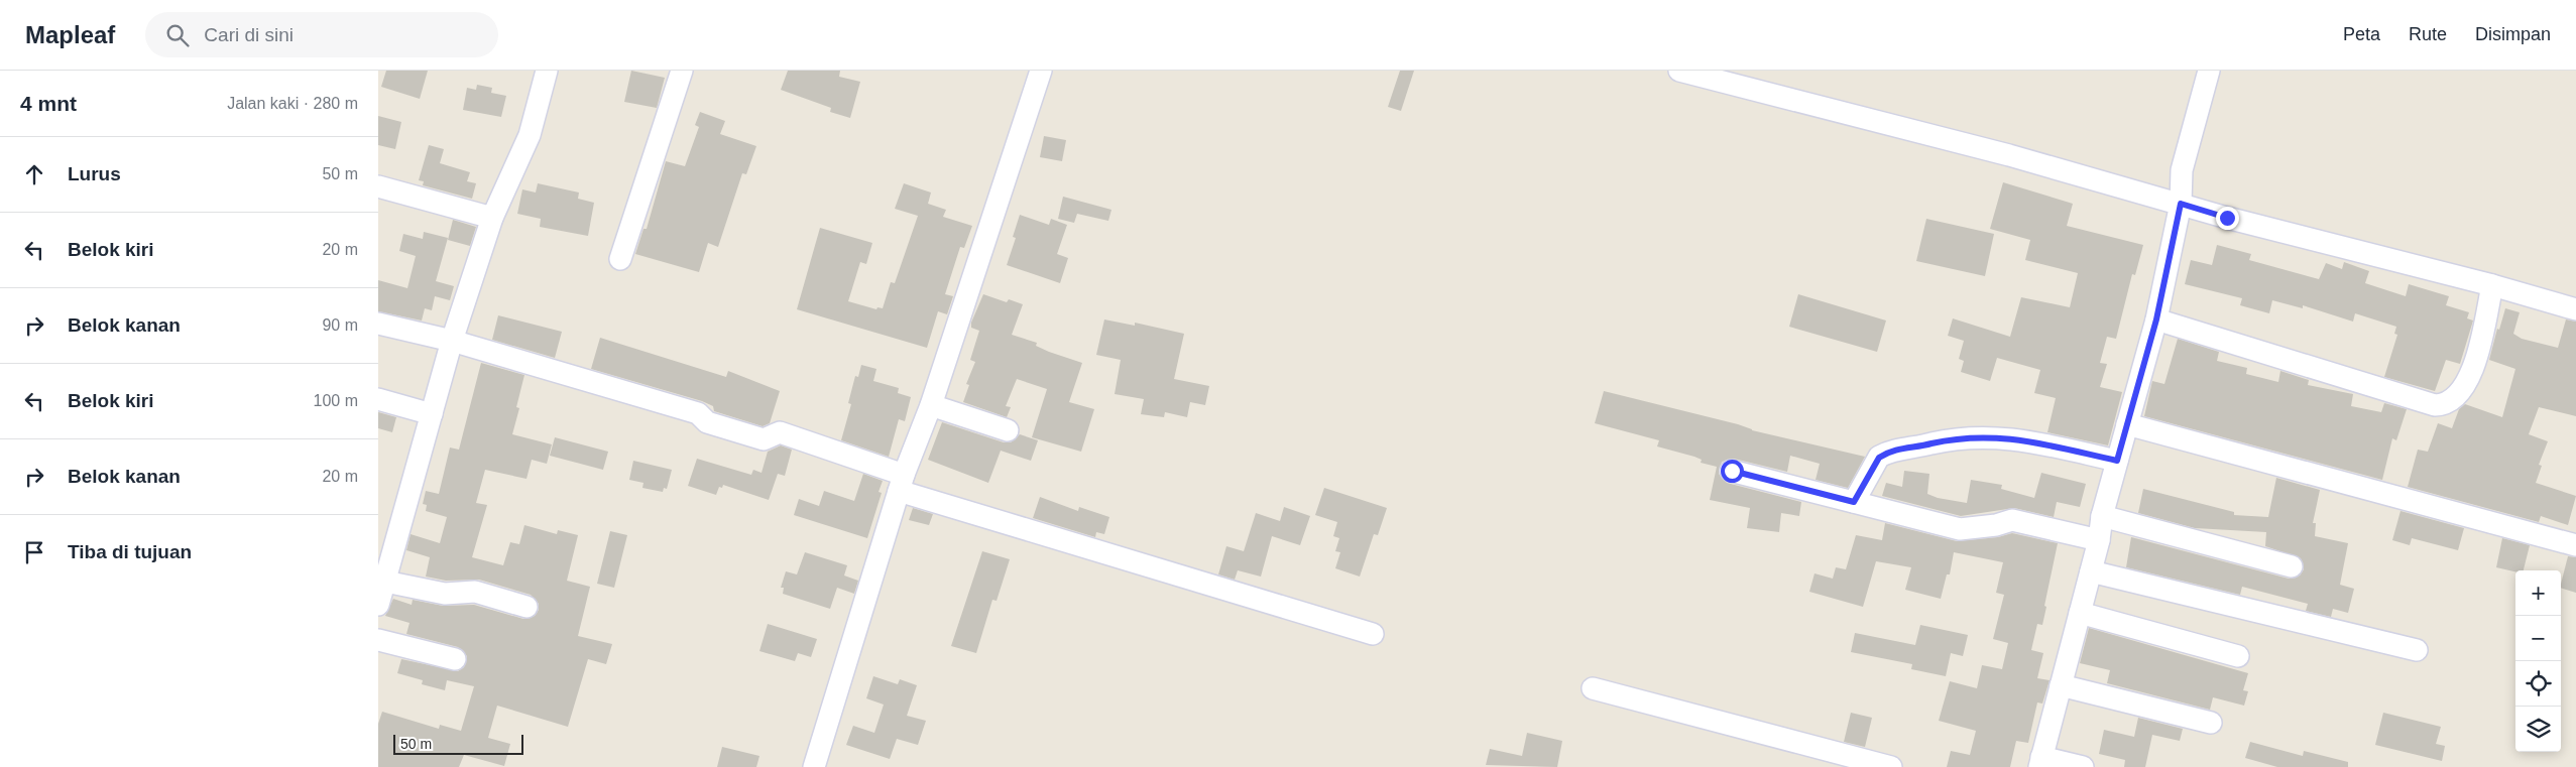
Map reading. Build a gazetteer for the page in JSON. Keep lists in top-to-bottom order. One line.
{"scale_bar":"50 m","page":{"header":"Mapleaf","search":"Cari di sini","nav":["Peta","Rute","Disimpan"],"heading":["4 mnt","Jalan kaki · 280 m"],"list":[["Lurus","50 m"],["Belok kiri","20 m"],["Belok kanan","90 m"],["Belok kiri","100 m"],["Belok kanan","20 m"],"Tiba di tujuan"],"map_buttons":["+","−"],"scale":"50 m"}}
